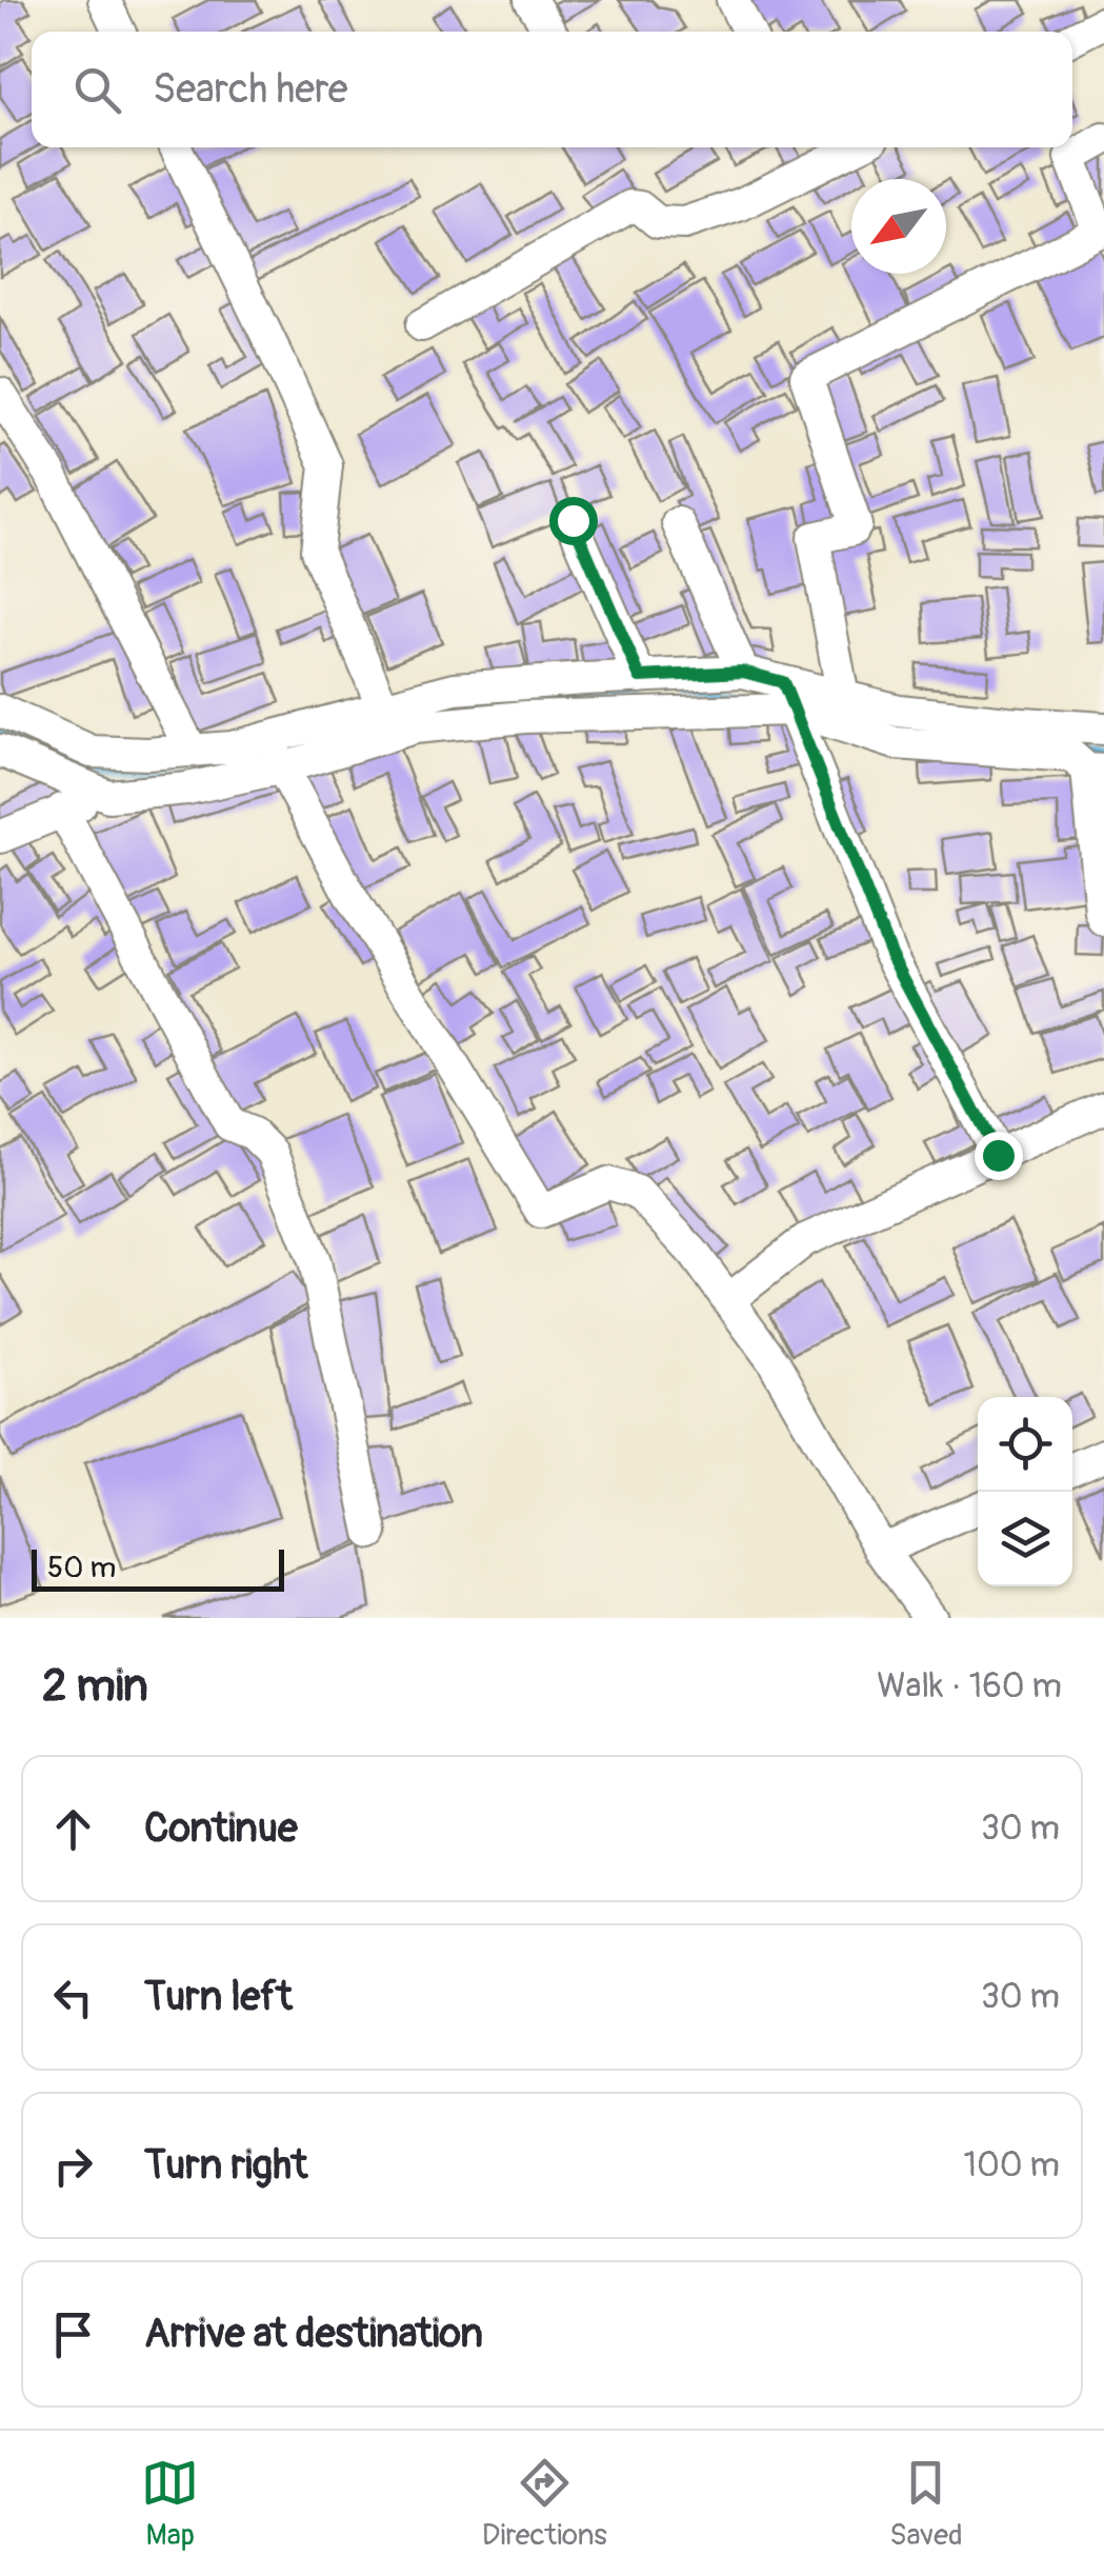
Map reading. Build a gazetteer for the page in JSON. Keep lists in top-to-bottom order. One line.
{"scale_bar":"50 m","north":"bottom left","page":{"search":"Search here","scale":"50 m","heading":["2 min","Walk · 160 m"],"list":[["Continue","30 m"],["Turn left","30 m"],["Turn right","100 m"],"Arrive at destination"],"nav":["Map","Directions","Saved"]}}
